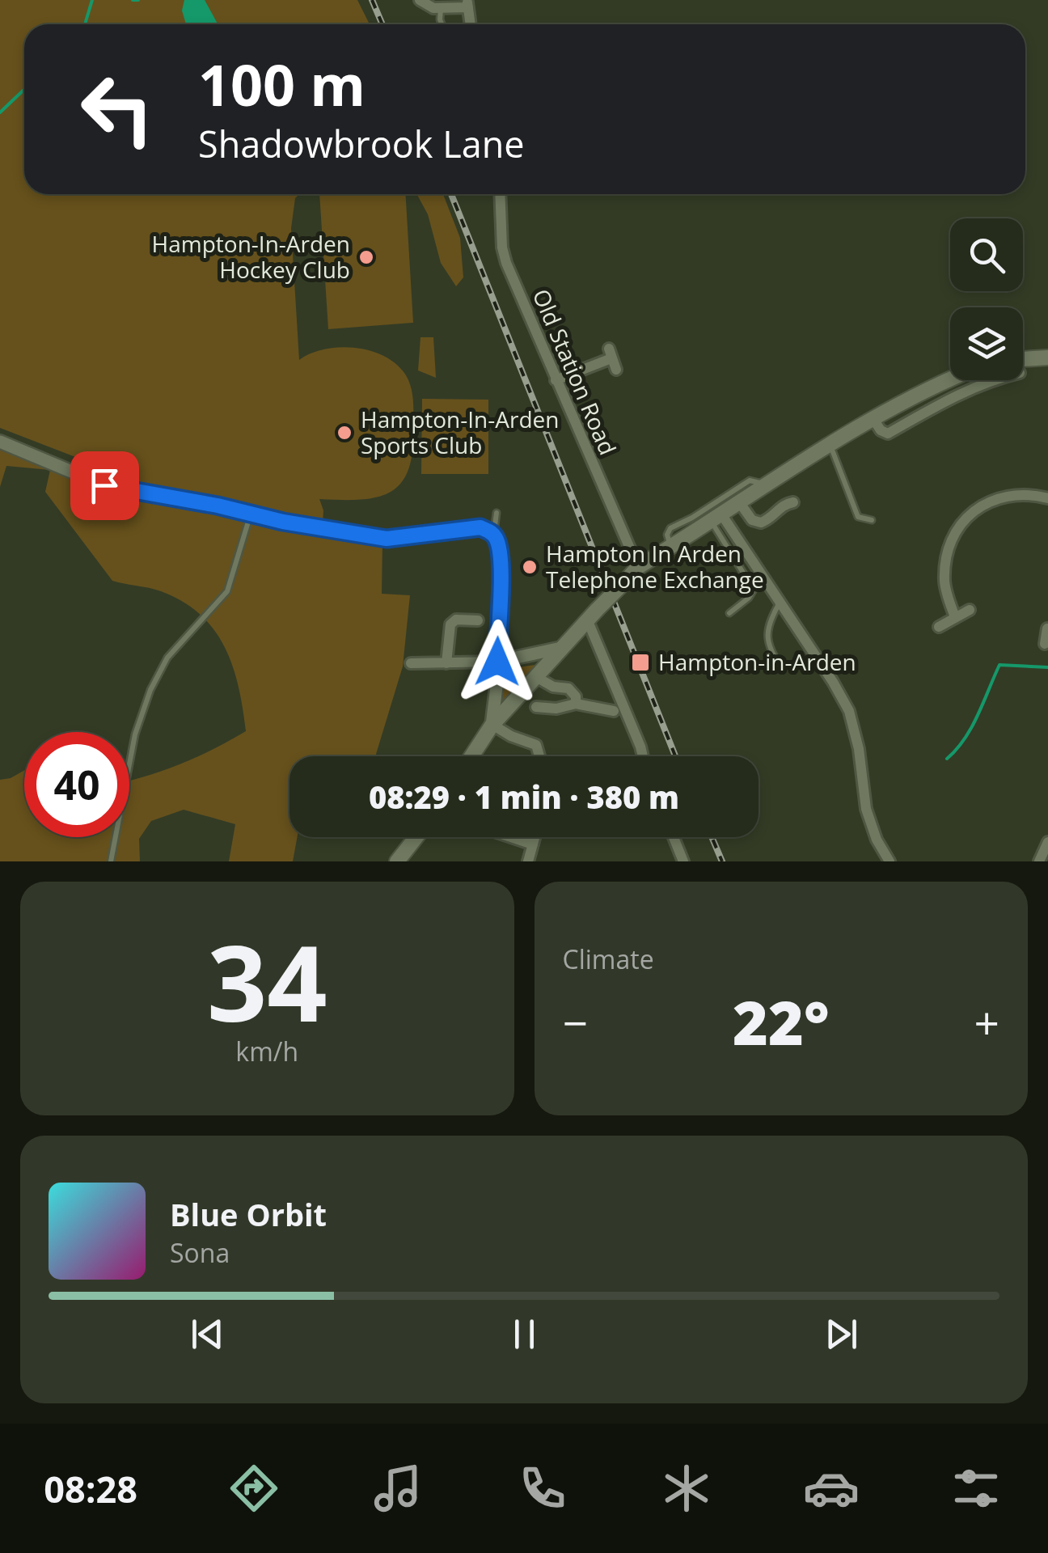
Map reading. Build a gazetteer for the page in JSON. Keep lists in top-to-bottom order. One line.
{"streets":{"street":["Old Station Road"]},"places":{"other":["Hampton-In-Arden Hockey Club","Hampton-In-Arden Sports Club","Hampton In Arden Telephone Exchange"],"transit":["Hampton-in-Arden"]},"page":{"turn":["100 m","Shadowbrook Lane"],"limit":"40","trip":"08:29 · 1 min · 380 m","tile":[["34","km/h"],"Climate"],"heat":["−","22°","+"],"song":["Blue Orbit","Sona"],"tabs":"08:28"}}
